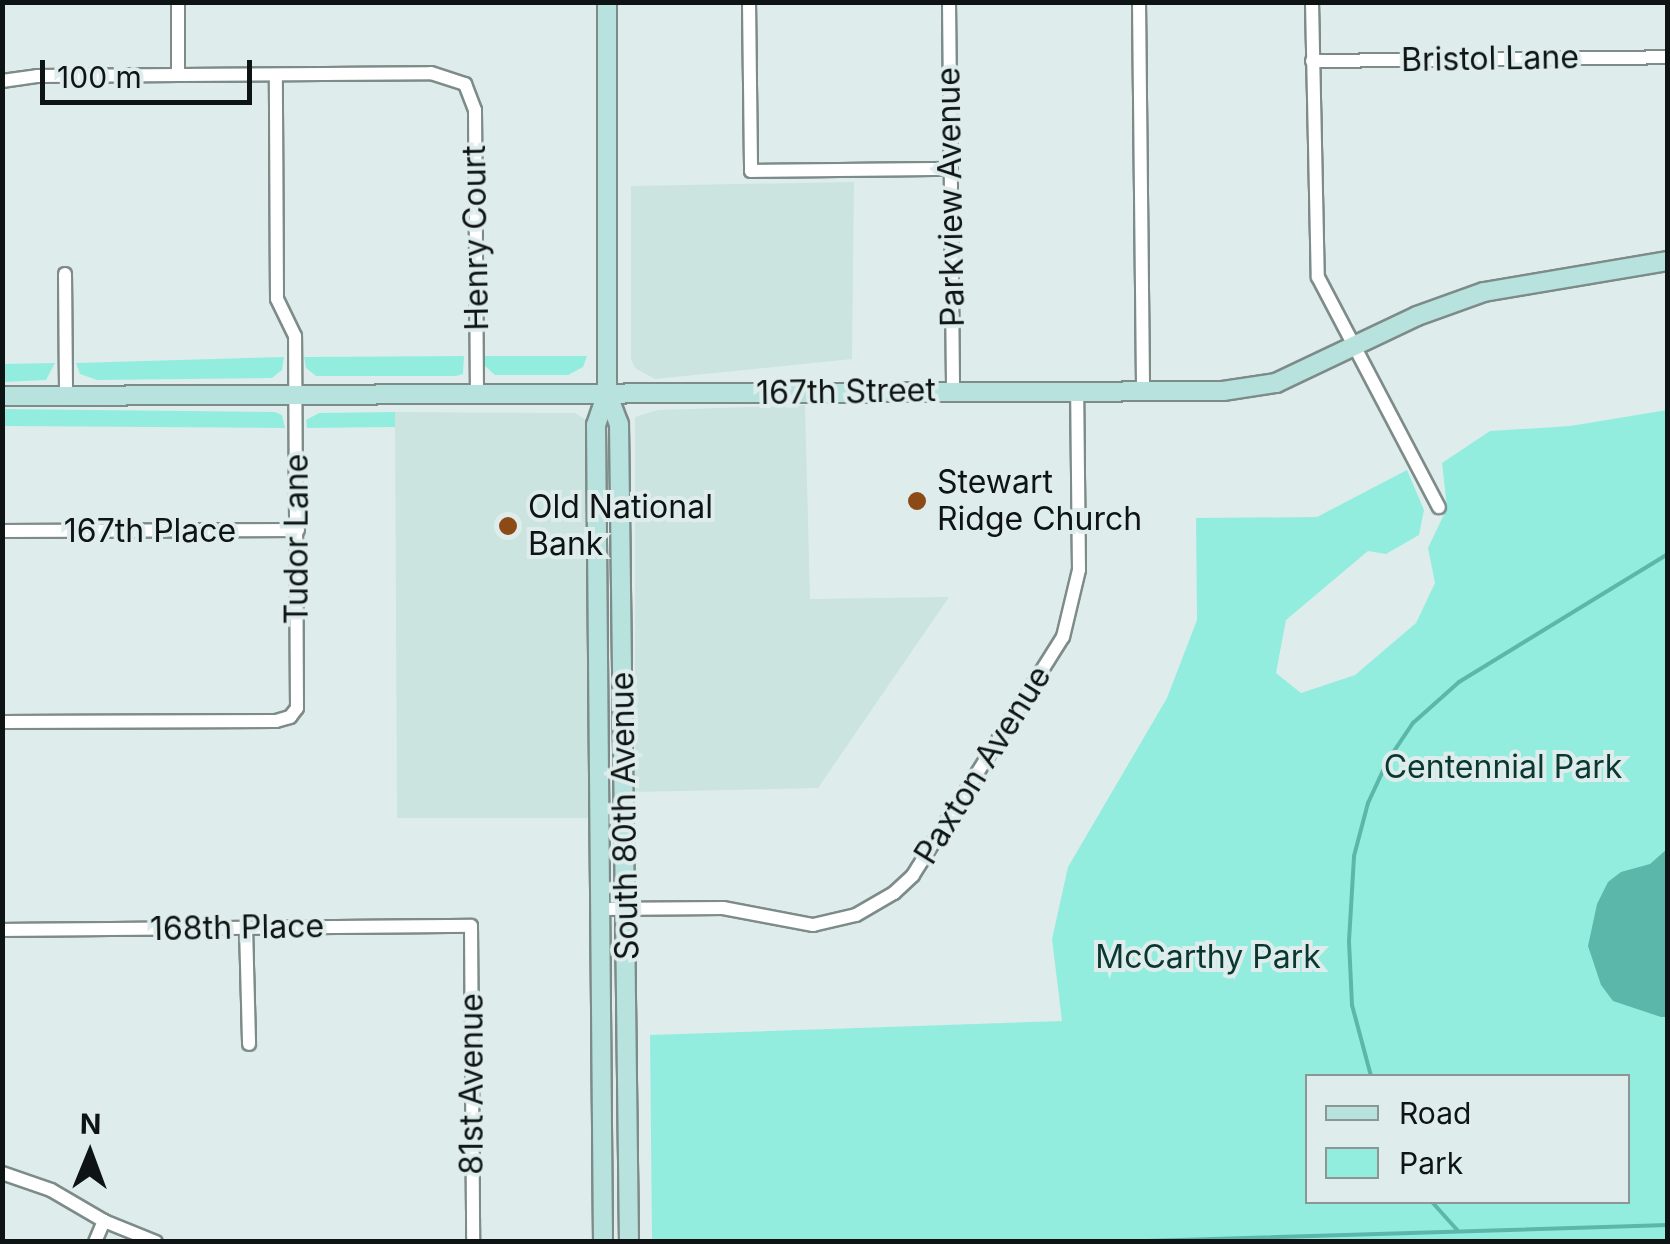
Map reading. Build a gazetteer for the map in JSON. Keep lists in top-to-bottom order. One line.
{"streets":{"street":["Bristol Lane","Parkview Avenue","Henry Court","167th Street","167th Place","Tudor Lane","Paxton Avenue","South 80th Avenue","168th Place","81st Avenue"]},"crossings":[["Parkview Avenue","167th Street"],["Henry Court","167th Street"],["Henry Court","Tudor Lane"],["167th Street","Tudor Lane"],["167th Street","Paxton Avenue"],["167th Street","South 80th Avenue"],["167th Place","Tudor Lane"],["Paxton Avenue","South 80th Avenue"],["168th Place","81st Avenue"]],"parks":["Centennial Park","McCarthy Park"],"places":["Stewart Ridge Church","Old National Bank"],"legend":["Road","Park"],"scale_bar":"100 m","north":"top"}
